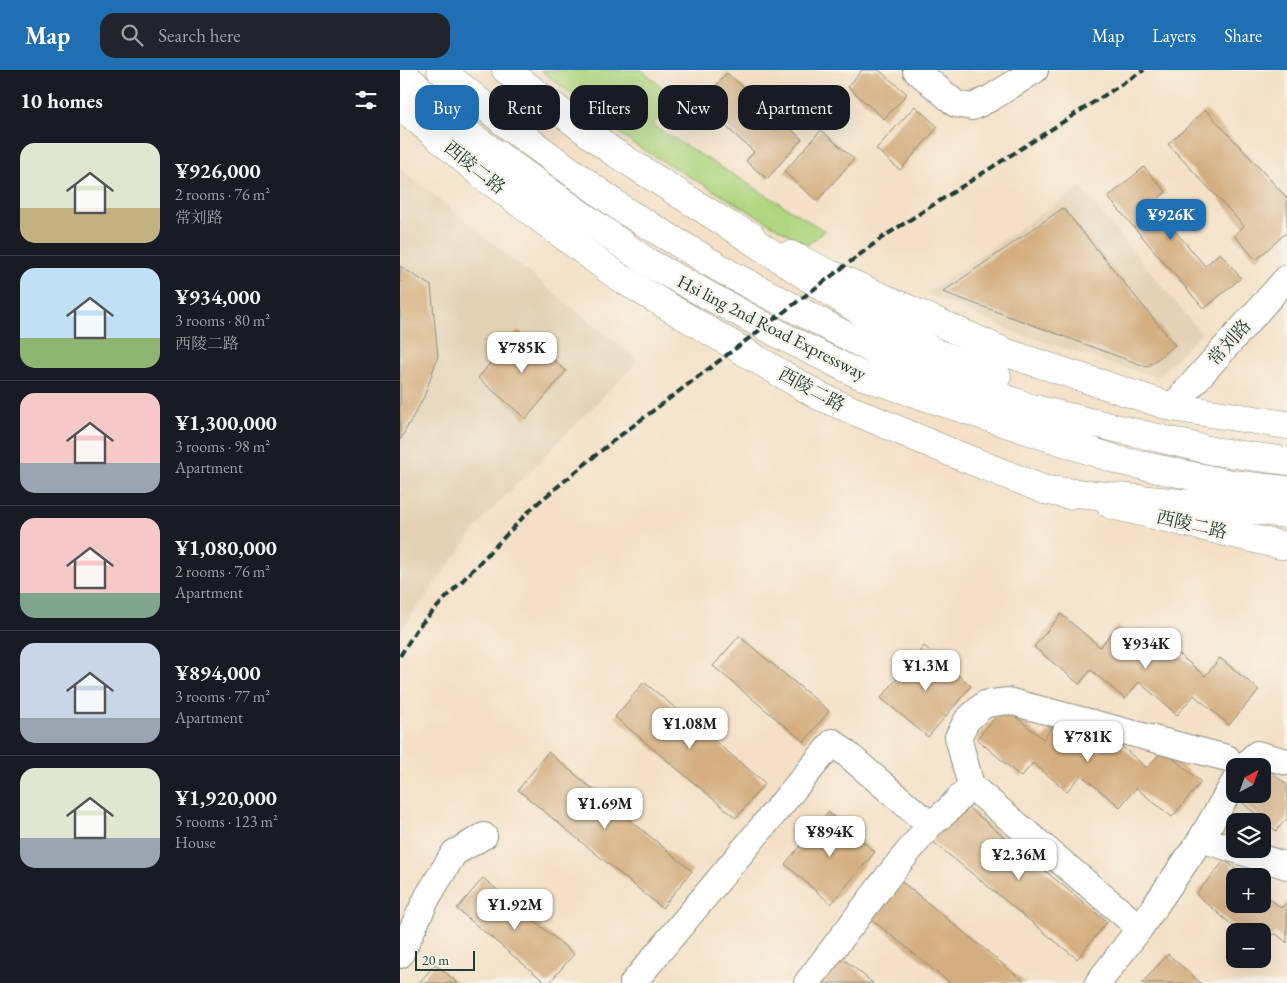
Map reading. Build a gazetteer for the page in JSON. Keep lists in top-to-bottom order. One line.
{"streets":{"main road":["西陵二路","Hsi ling 2nd Road Expressway"],"street":["常刘路"]},"scale_bar":"20 m","north":"top right","page":{"header":"Map","search":"Search here","nav":["Map","Layers","Share"],"heading":"10 homes","chip":["Buy","Rent","Filters","New","Apartment"],"list":[{"name":"¥926,000","note":"2 rooms · 76 m² · 常刘路"},{"name":"¥934,000","note":"3 rooms · 80 m² · 西陵二路"},{"name":"¥1,300,000","note":"3 rooms · 98 m² · Apartment"},{"name":"¥1,080,000","note":"2 rooms · 76 m² · Apartment"},{"name":"¥894,000","note":"3 rooms · 77 m² · Apartment"},{"name":"¥1,920,000","note":"5 rooms · 123 m² · House"}],"price":["¥926K","¥785K","¥934K","¥1.3M","¥1.08M","¥781K","¥1.69M","¥894K","¥2.36M","¥1.92M"],"map_buttons":["+","−"],"scale":"20 m"}}
